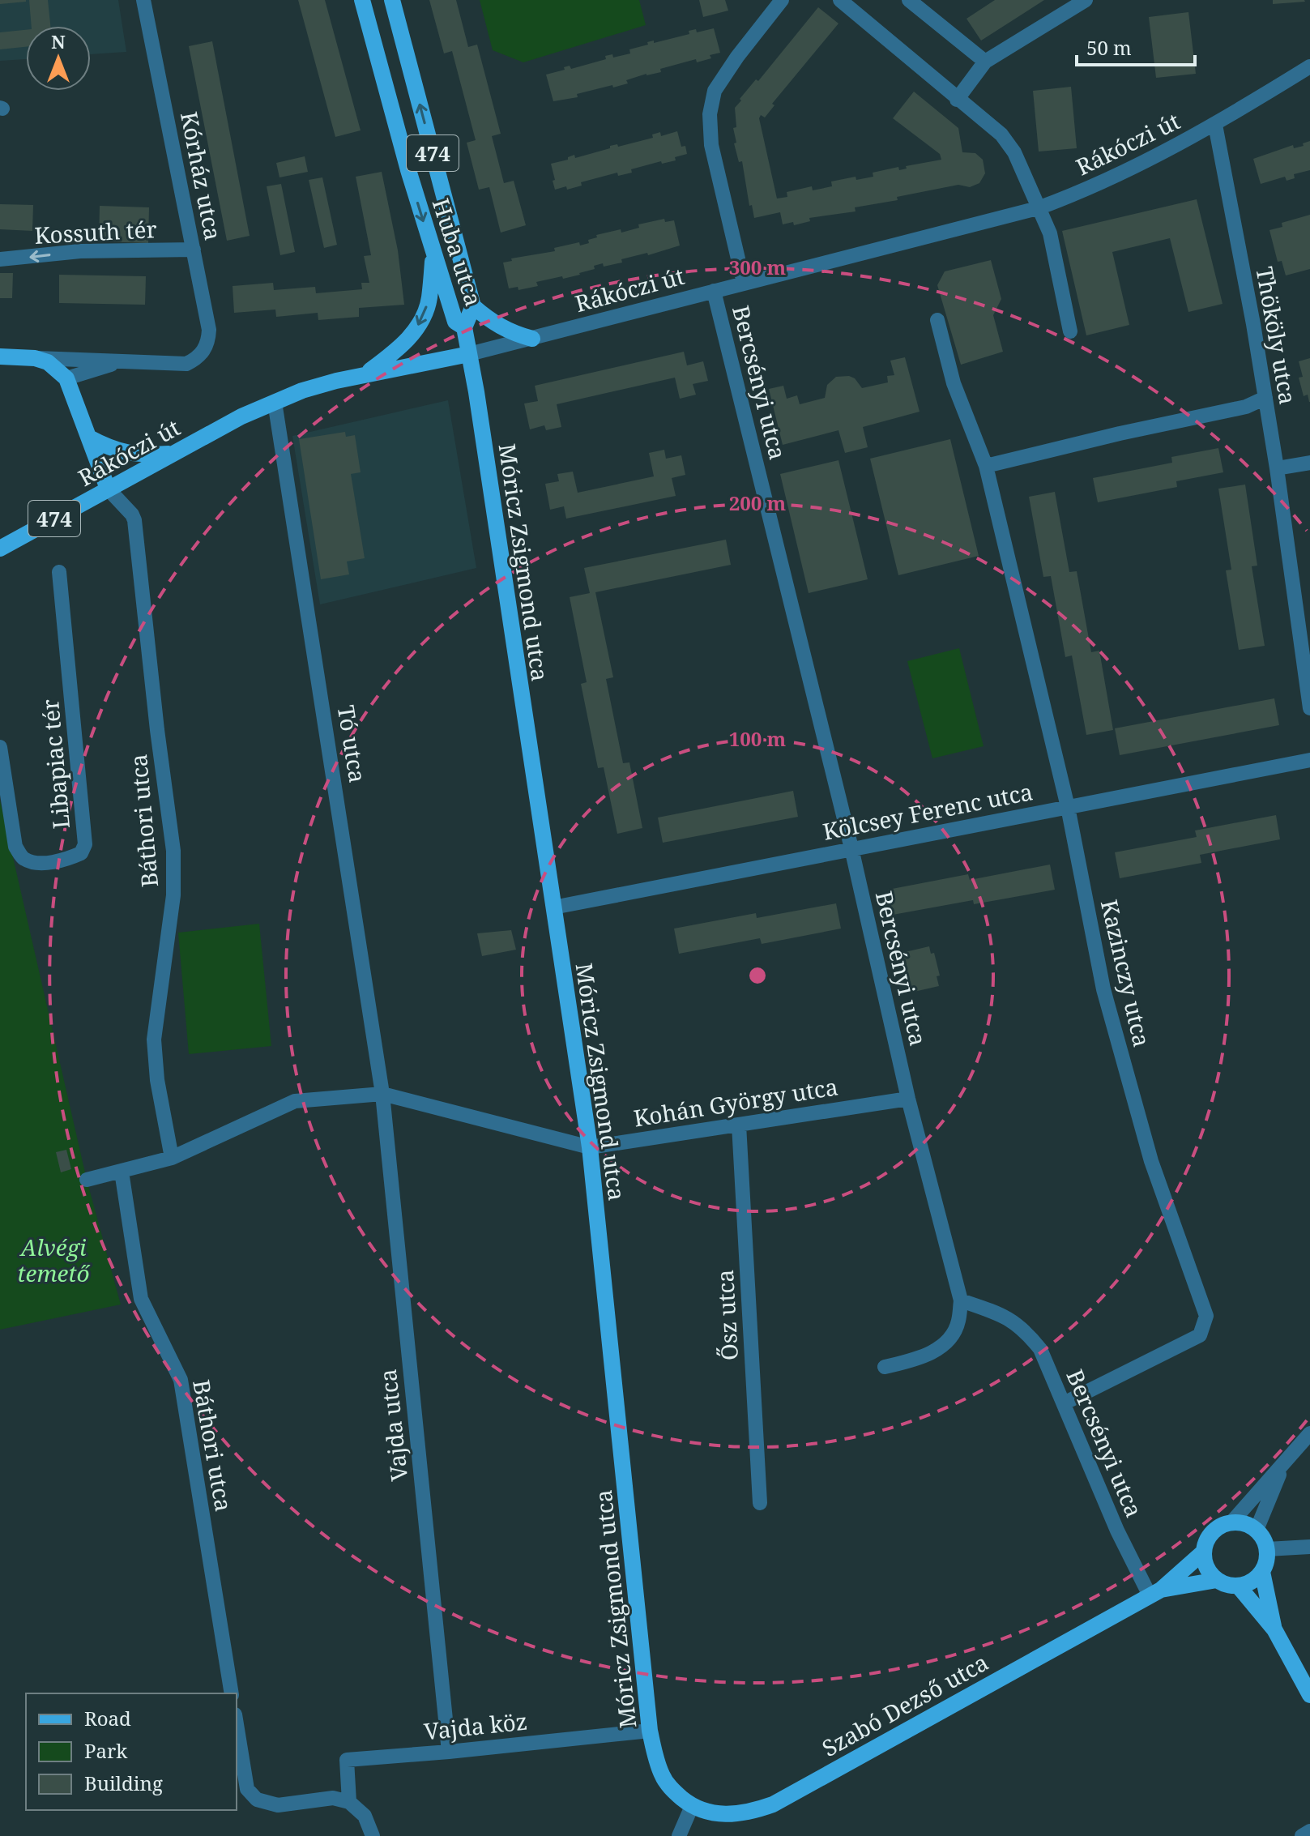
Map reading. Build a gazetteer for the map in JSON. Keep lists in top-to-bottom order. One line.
{"streets":{"main road":["Rákóczi út","474","Huba utca","Móricz Zsigmond utca","Szabó Dezső utca"],"street":["Kórház utca","Kossuth tér","Thököly utca","Bercsényi utca","Tó utca","Libapiac tér","Kölcsey Ferenc utca","Báthori utca","Kazinczy utca","Kohán György utca","Ősz utca","Vajda utca","Vajda köz"]},"crossings":[["Rákóczi út","474"],["Rákóczi út","Huba utca"],["Rákóczi út","Thököly utca"],["Rákóczi út","Bercsényi utca"],["Rákóczi út","Móricz Zsigmond utca"],["Rákóczi út","Tó utca"],["Rákóczi út","Báthori utca"],["474","Huba utca"],["Kórház utca","Kossuth tér"],["Huba utca","Móricz Zsigmond utca"],["Bercsényi utca","Kölcsey Ferenc utca"],["Bercsényi utca","Kazinczy utca"],["Bercsényi utca","Kohán György utca"],["Bercsényi utca","Szabó Dezső utca"],["Móricz Zsigmond utca","Kölcsey Ferenc utca"],["Móricz Zsigmond utca","Kohán György utca"],["Móricz Zsigmond utca","Szabó Dezső utca"],["Móricz Zsigmond utca","Vajda köz"],["Tó utca","Kohán György utca"],["Tó utca","Vajda utca"],["Kölcsey Ferenc utca","Kazinczy utca"],["Báthori utca","Kohán György utca"],["Kohán György utca","Ősz utca"],["Kohán György utca","Vajda utca"],["Vajda utca","Vajda köz"]],"parks":["Alvégi temető"],"legend":["Road","Park","Building"],"scale_bar":"50 m","north":"top","rings":["300 m","200 m","100 m"]}
